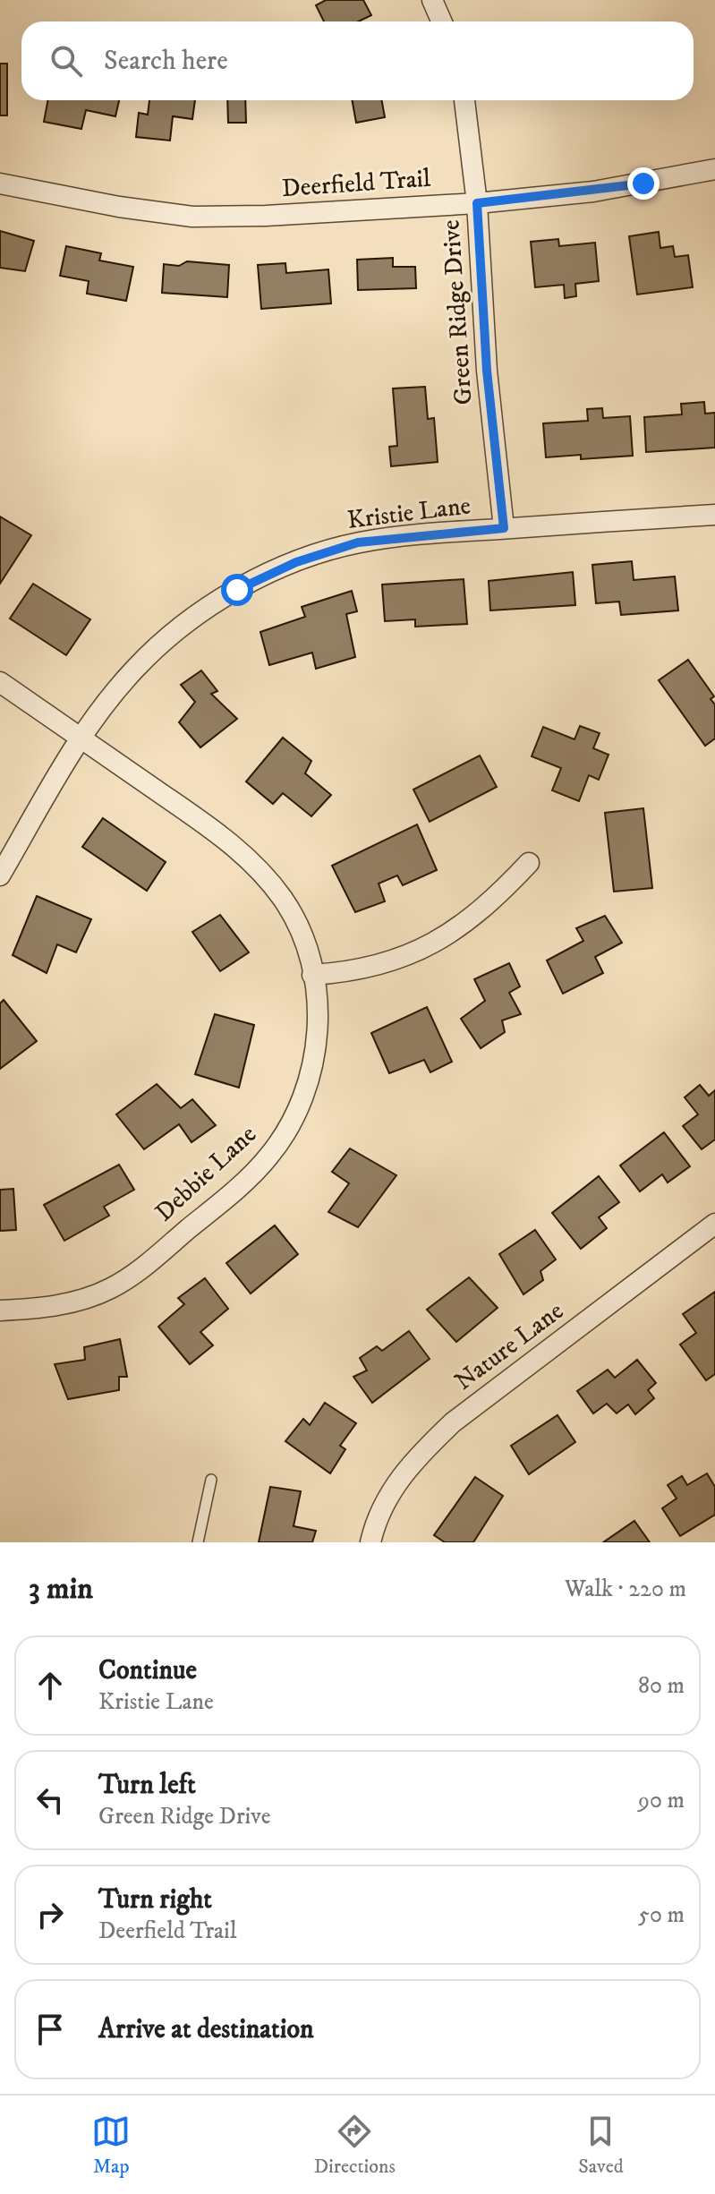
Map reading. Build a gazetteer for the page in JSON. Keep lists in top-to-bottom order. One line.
{"streets":{"street":["Deerfield Trail","Green Ridge Drive","Kristie Lane","Debbie Lane","Nature Lane"]},"crossings":[["Deerfield Trail","Green Ridge Drive"],["Green Ridge Drive","Kristie Lane"],["Kristie Lane","Debbie Lane"]],"page":{"search":"Search here","heading":["3 min","Walk · 220 m"],"list":[["Continue","Kristie Lane","80 m"],["Turn left","Green Ridge Drive","90 m"],["Turn right","Deerfield Trail","50 m"],"Arrive at destination"],"nav":["Map","Directions","Saved"]}}
